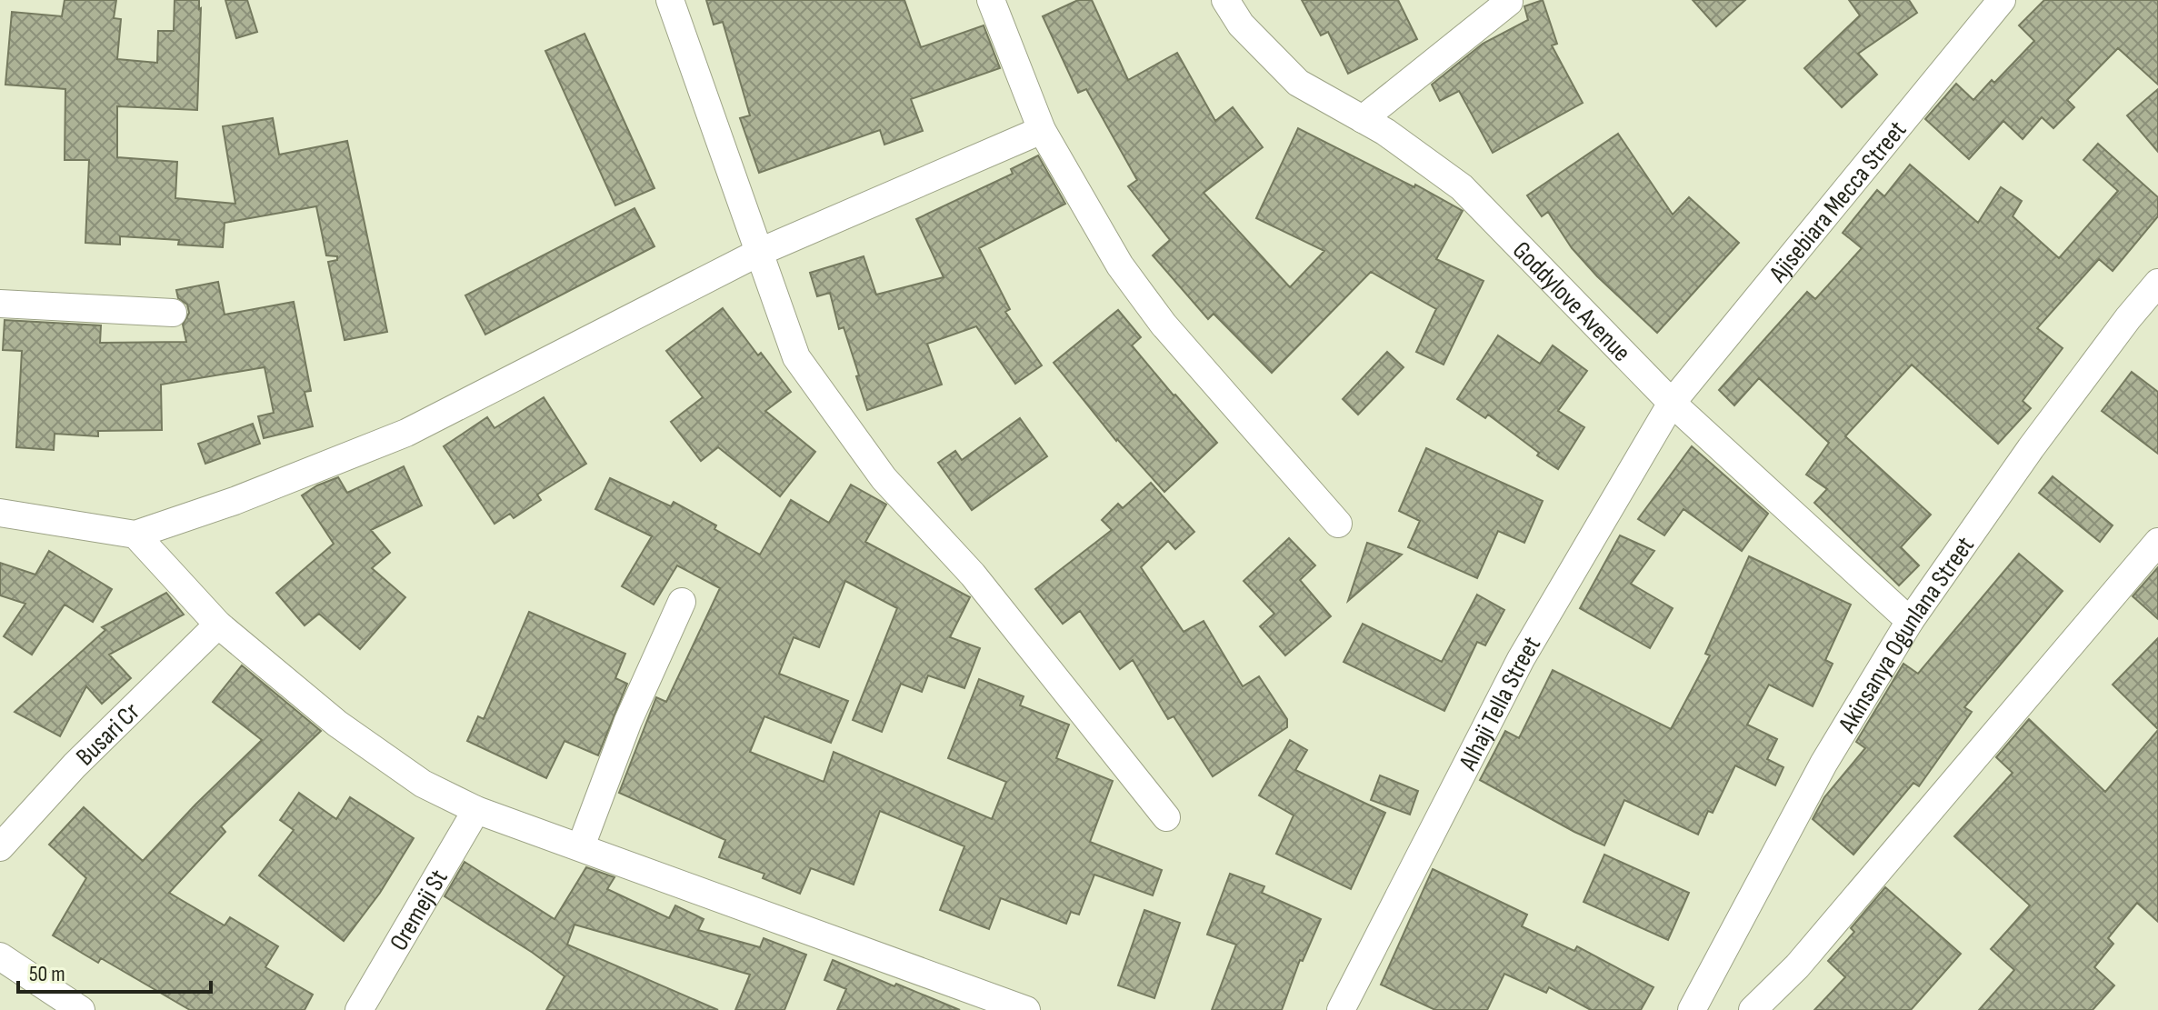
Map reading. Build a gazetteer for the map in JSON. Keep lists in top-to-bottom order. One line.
{"streets":{"street":["Ajisebiara Mecca Street","Goddylove Avenue","Akinsanya Ogunlana Street","Alhaji Tella Street","Busari Cr","Oremeji St"]},"crossings":[["Ajisebiara Mecca Street","Goddylove Avenue"],["Ajisebiara Mecca Street","Alhaji Tella Street"],["Goddylove Avenue","Akinsanya Ogunlana Street"],["Goddylove Avenue","Alhaji Tella Street"]],"scale_bar":"50 m"}
